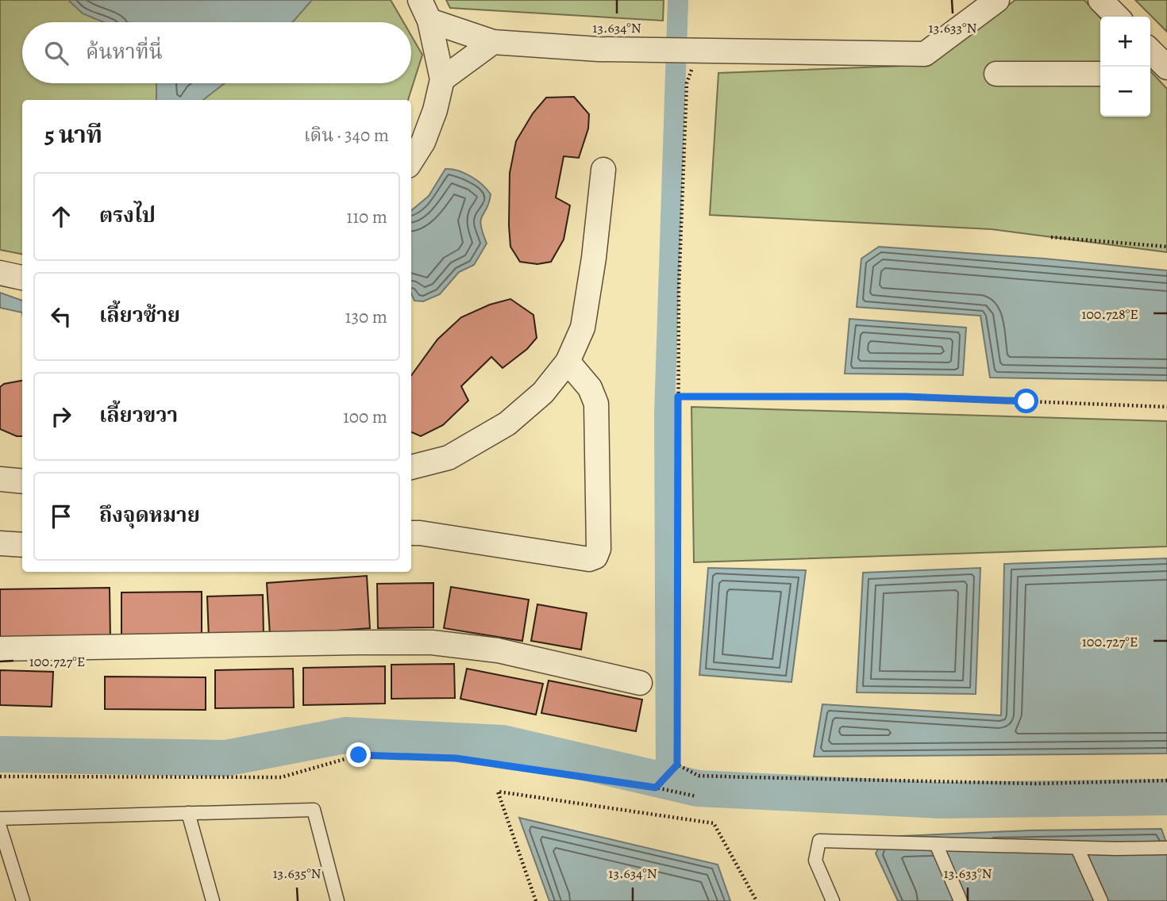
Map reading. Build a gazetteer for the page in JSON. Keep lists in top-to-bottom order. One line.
{"page":{"map_buttons":["+","−"],"search":"ค้นหาที่นี่","heading":["5 นาที","เดิน · 340 m"],"list":[["ตรงไป","110 m"],["เลี้ยวซ้าย","130 m"],["เลี้ยวขวา","100 m"],"ถึงจุดหมาย"]},"coordinates":["13.634°N","13.633°N","100.728°E","100.727°E","13.635°N"]}
